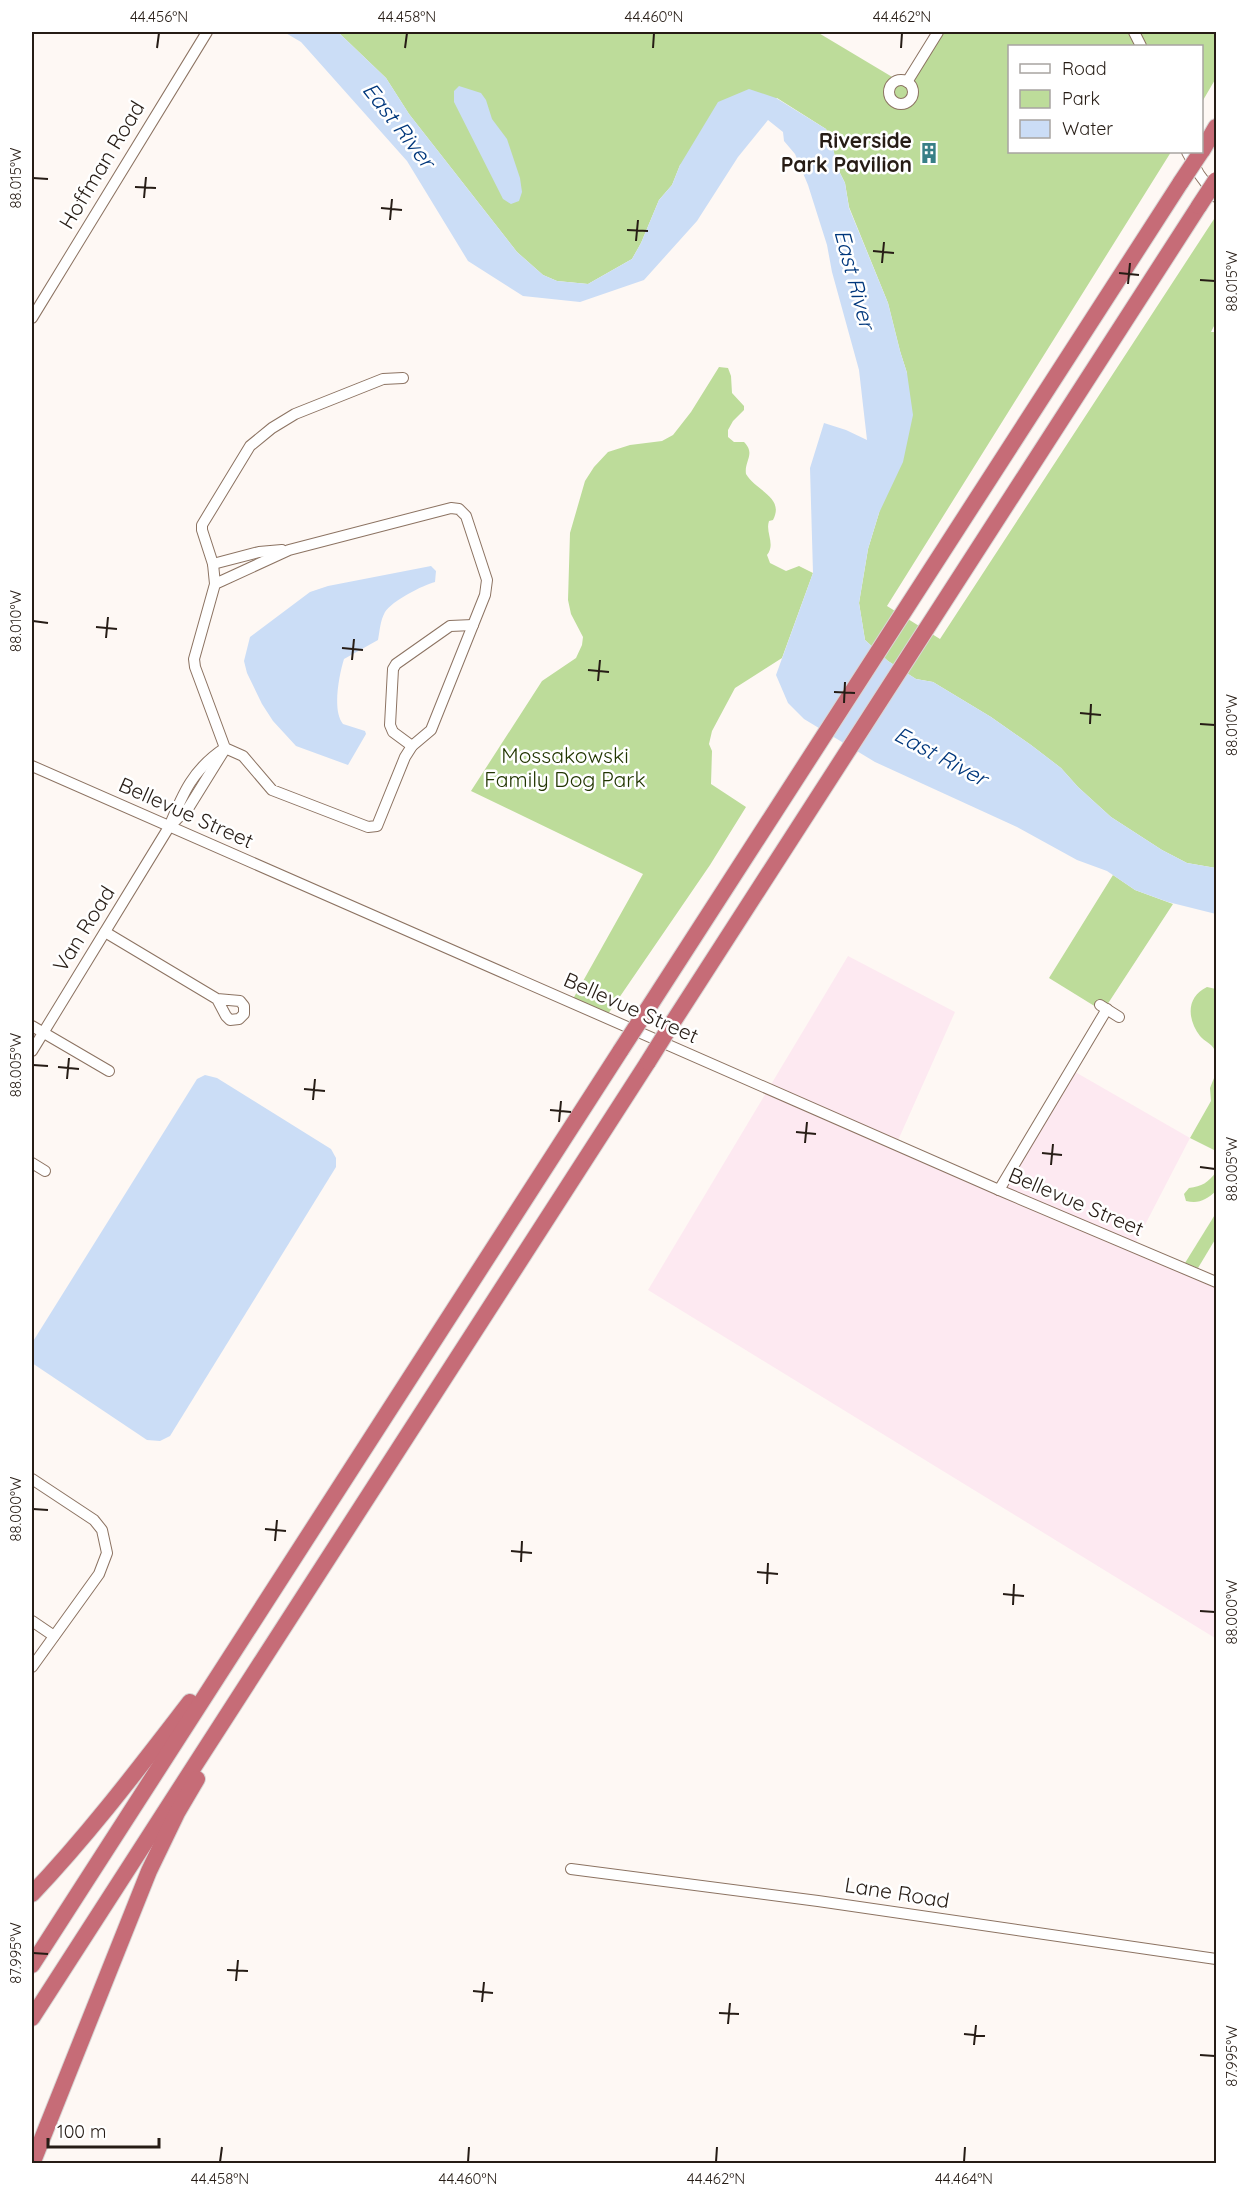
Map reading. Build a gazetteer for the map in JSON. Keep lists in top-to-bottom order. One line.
{"streets":{"street":["Hoffman Road","Bellevue Street","Van Road","Lane Road"]},"crossings":[["Bellevue Street","Van Road"]],"water":["East River"],"parks":["Mossakowski Family Dog Park"],"places":{"building":["Riverside Park Pavilion"]},"legend":["Road","Park","Water"],"scale_bar":"100 m","coordinates":["44.456°N","44.458°N","44.460°N","44.462°N","88.015°W","88.010°W","88.005°W","88.000°W","87.995°W","44.464°N"]}
